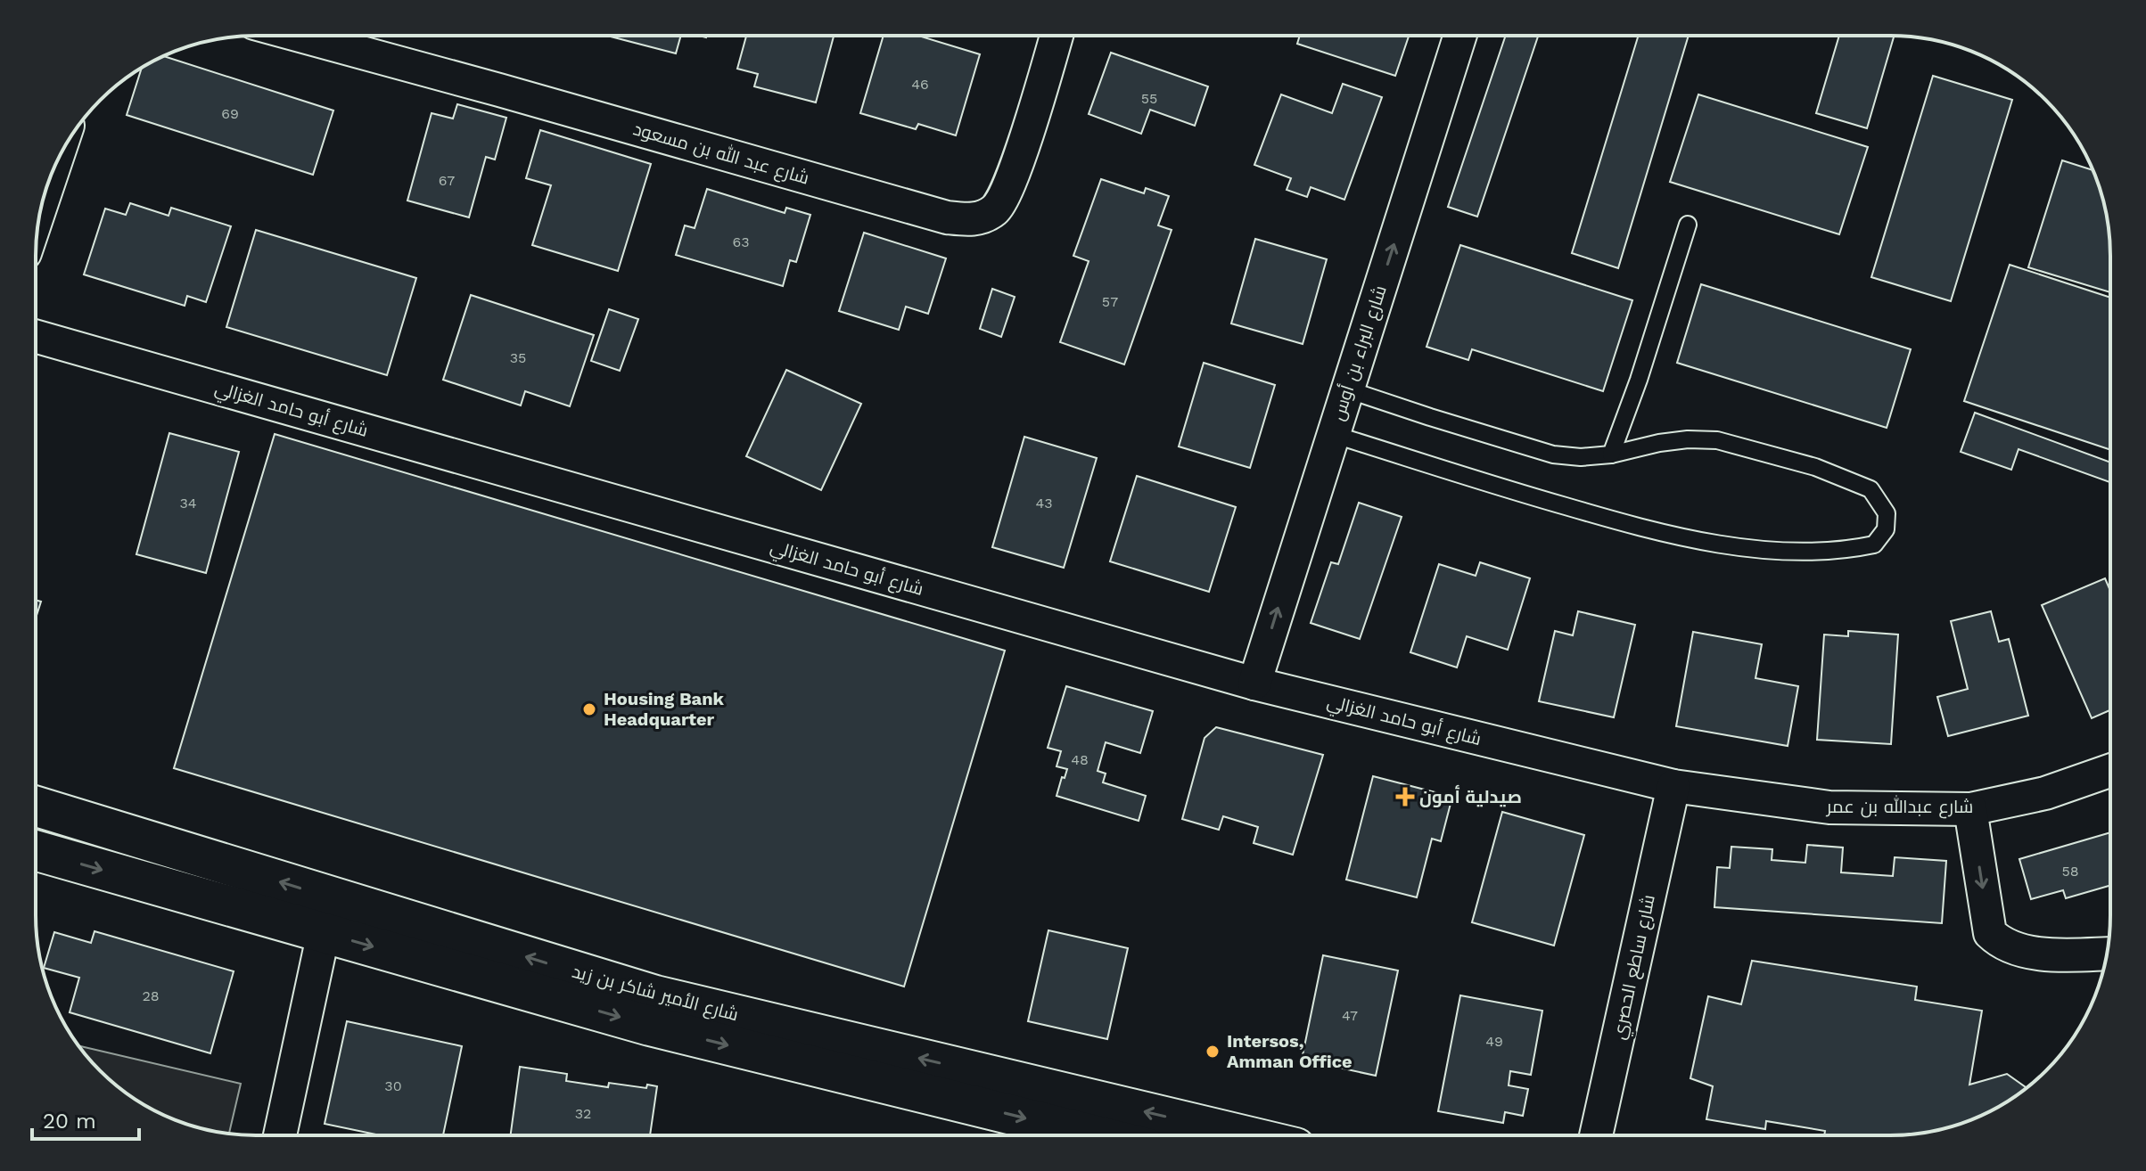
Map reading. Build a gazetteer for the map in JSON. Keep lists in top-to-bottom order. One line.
{"streets":{"main road":["شارع الأمير شاكر بن زيد"],"street":["شارع عبد الله بن مسعود","شارع البراء بن أوس","شارع أبو حامد الغزالي","شارع عبدالله بن عمر","شارع ساطع الحصري"]},"crossings":[["شارع البراء بن أوس","شارع أبو حامد الغزالي"],["شارع أبو حامد الغزالي","شارع عبدالله بن عمر"],["شارع أبو حامد الغزالي","شارع ساطع الحصري"],["شارع عبدالله بن عمر","شارع ساطع الحصري"]],"one_way":["شارع البراء بن أوس"],"places":{"other":["Housing Bank Headquarter","Intersos, Amman Office"],"health":["صيدلية أمون"]},"house_numbers":["46","55","69","67","63","57","35","34","43","48","58","28","47","49","30","32"],"scale_bar":"20 m"}
